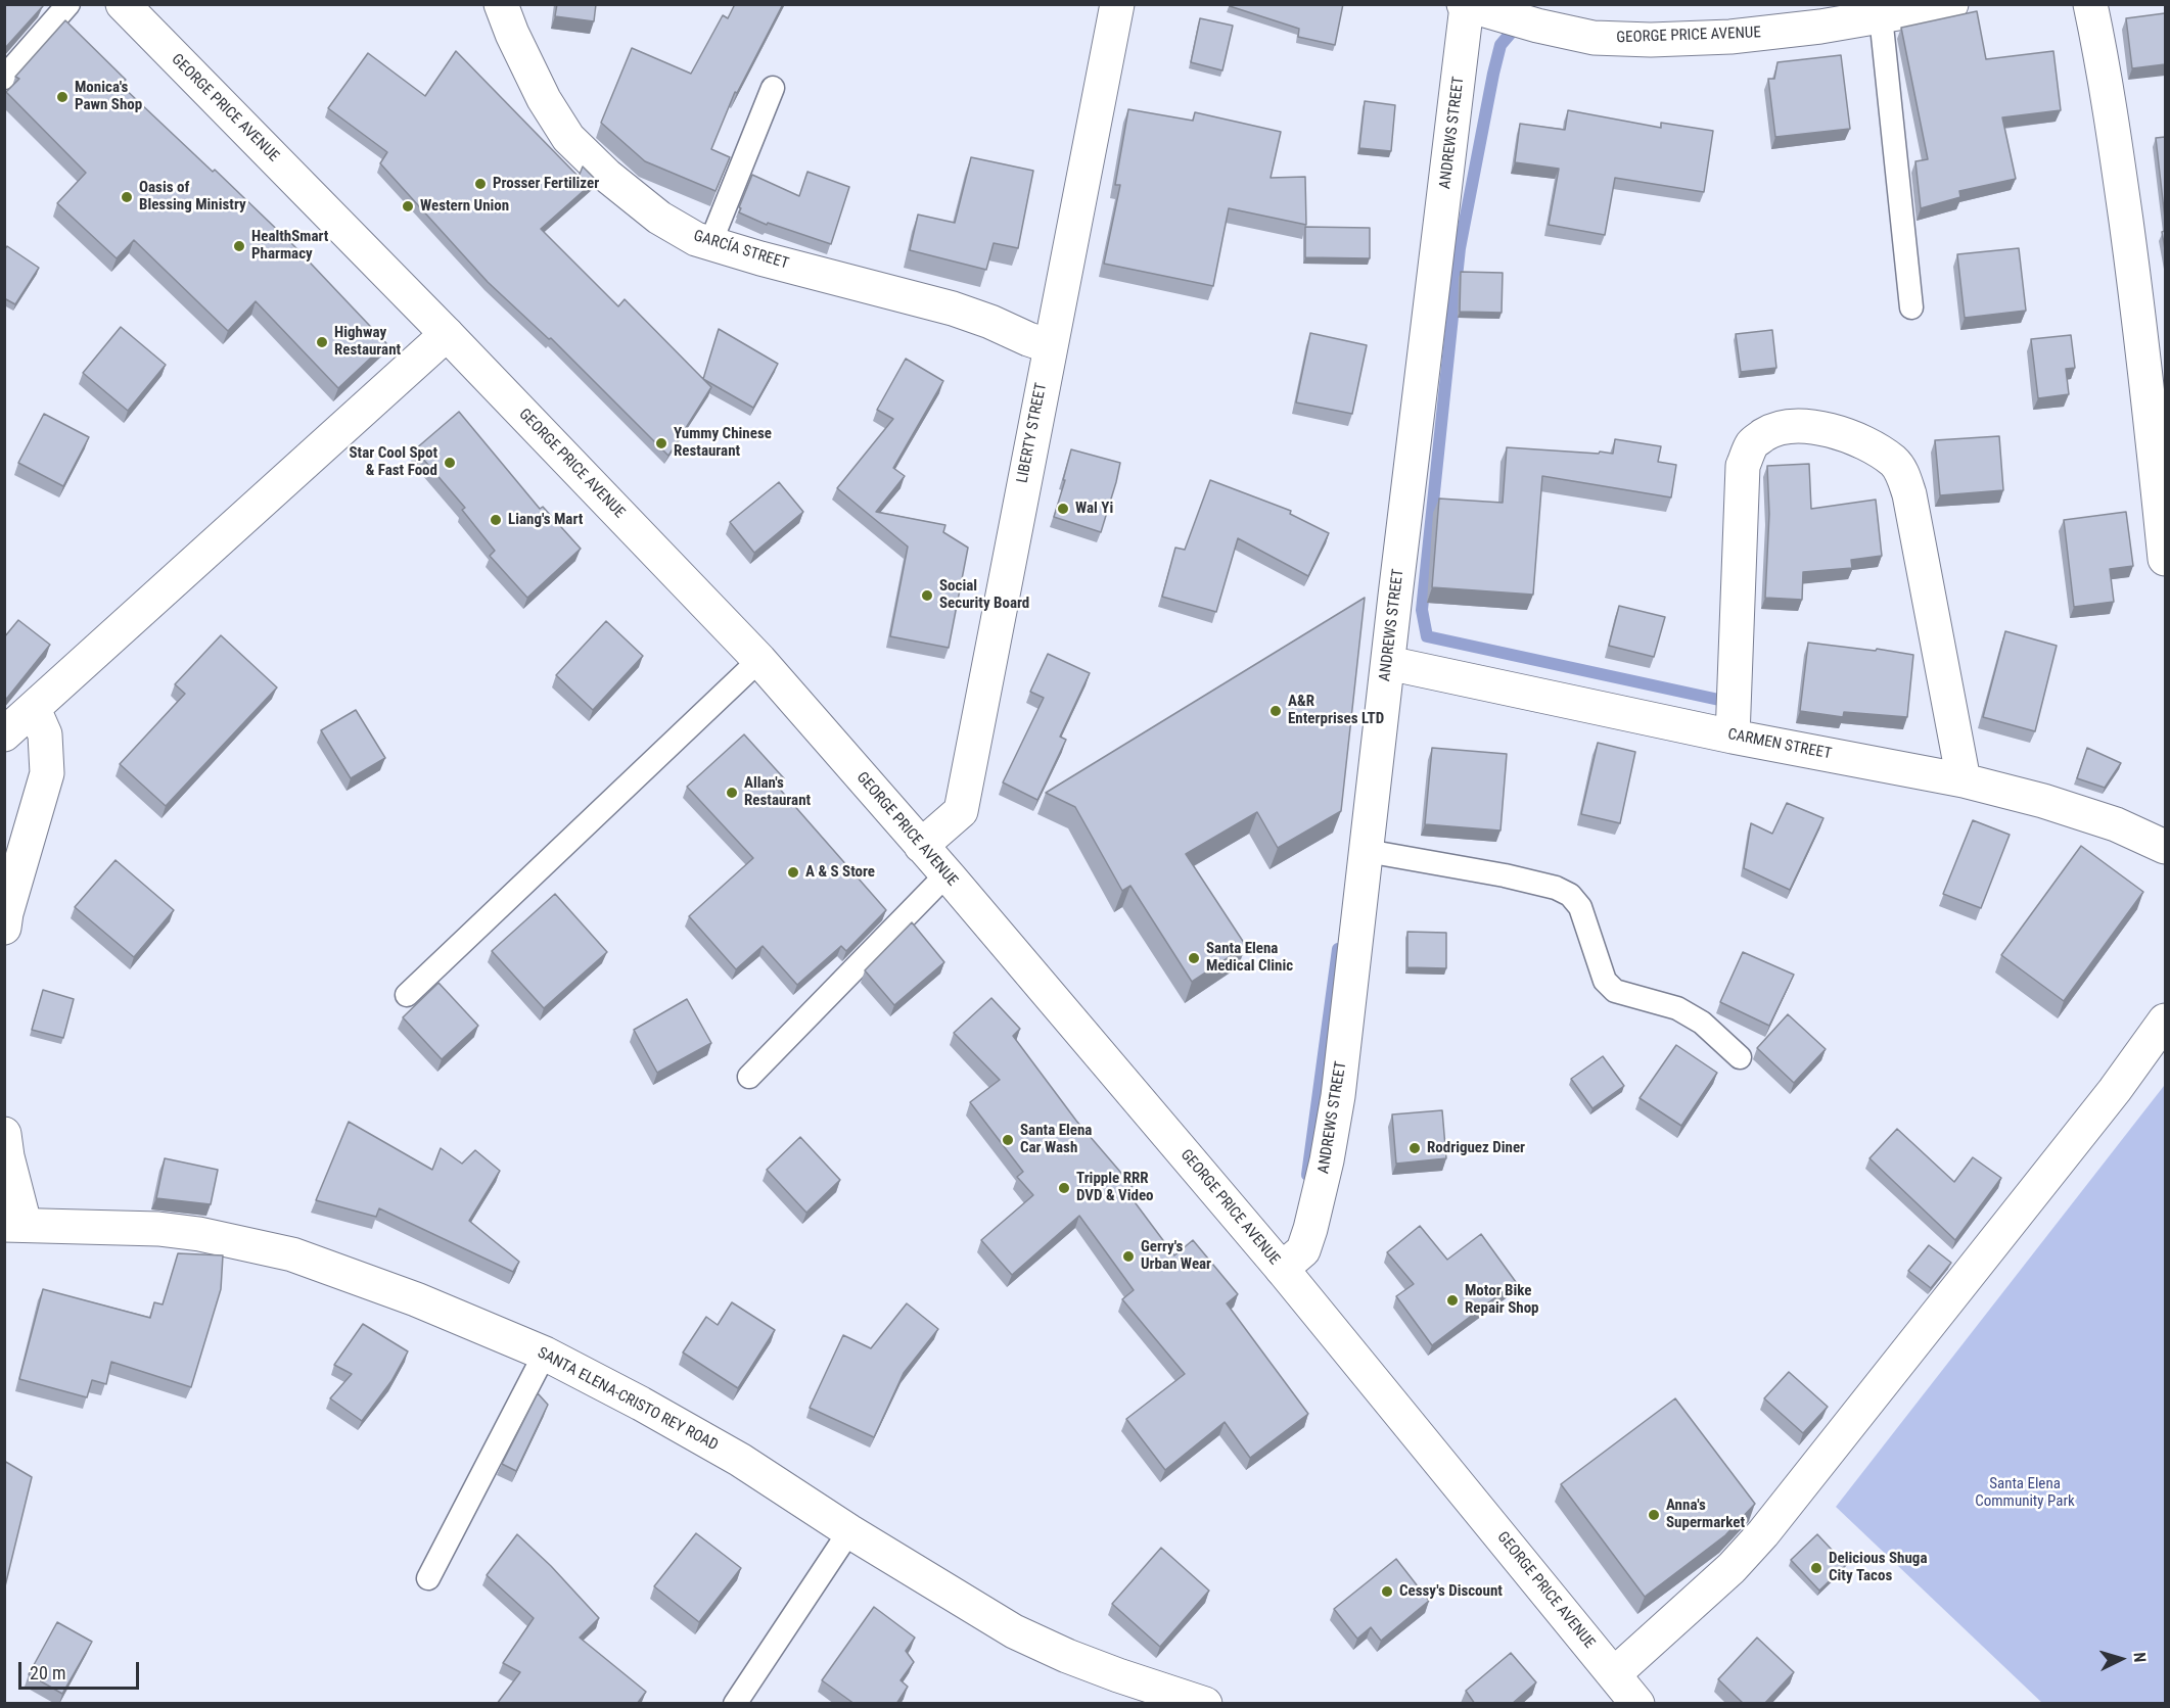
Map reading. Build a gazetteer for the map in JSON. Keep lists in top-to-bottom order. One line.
{"streets":{"street":["GEORGE PRICE AVENUE","ANDREWS STREET","GARCÍA STREET","LIBERTY STREET","CARMEN STREET","SANTA ELENA-CRISTO REY ROAD"]},"crossings":[["GEORGE PRICE AVENUE","ANDREWS STREET"],["GEORGE PRICE AVENUE","LIBERTY STREET"],["ANDREWS STREET","CARMEN STREET"],["GARCÍA STREET","LIBERTY STREET"]],"parks":["Santa Elena Community Park"],"places":["Monica's Pawn Shop","Prosser Fertilizer","Oasis of Blessing Ministry","Western Union","HealthSmart Pharmacy","Highway Restaurant","Yummy Chinese Restaurant","Star Cool Spot & Fast Food","Wal Yi","Liang's Mart","Social Security Board","A&R Enterprises LTD","Allan's Restaurant","A & S Store","Santa Elena Medical Clinic","Santa Elena Car Wash","Rodriguez Diner","Tripple RRR DVD & Video","Gerry's Urban Wear","Motor Bike Repair Shop","Anna's Supermarket","Delicious Shuga City Tacos","Cessy's Discount"],"scale_bar":"20 m","north":"right"}
